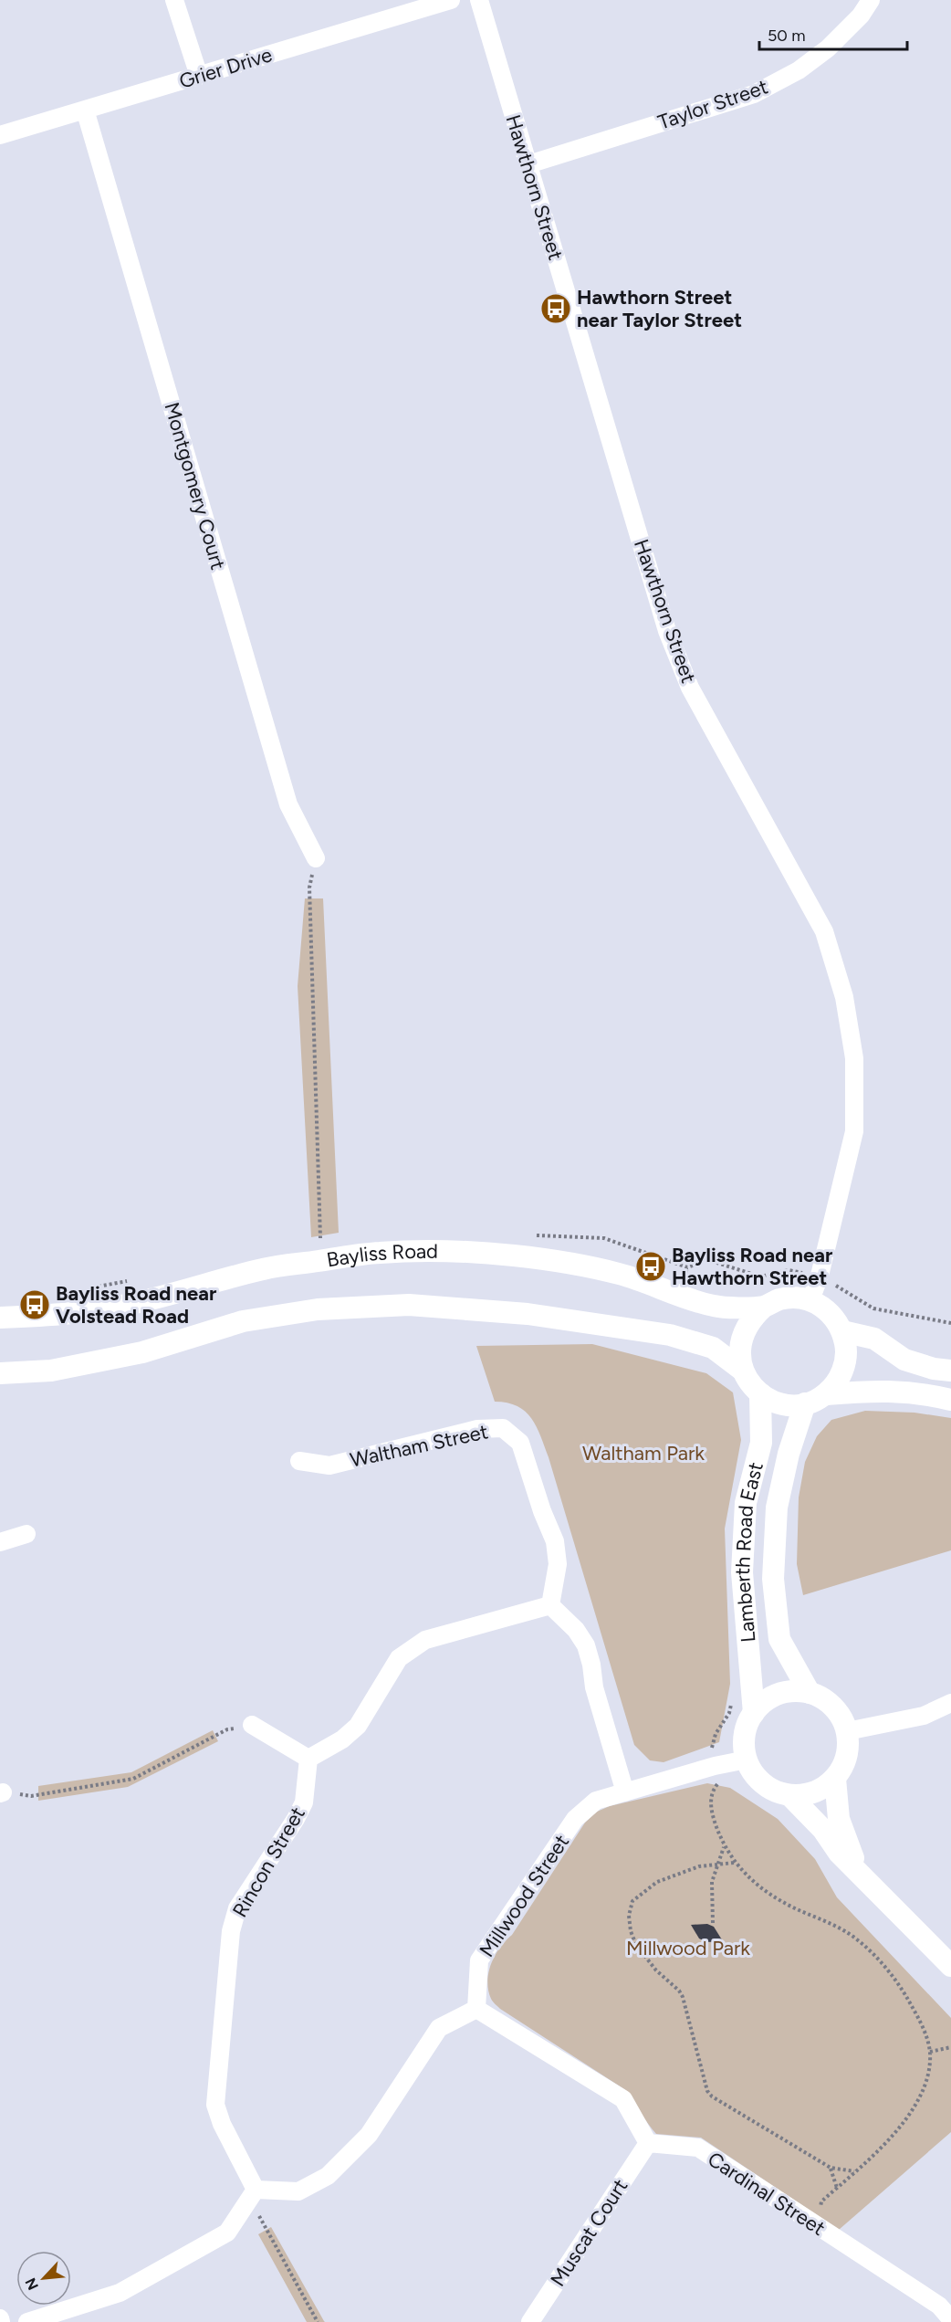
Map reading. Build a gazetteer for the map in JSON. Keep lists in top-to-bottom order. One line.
{"streets":{"street":["Grier Drive","Taylor Street","Hawthorn Street","Montgomery Court","Bayliss Road","Waltham Street","Lamberth Road East","Rincon Street","Millwood Street","Cardinal Street","Muscat Court"]},"crossings":[["Grier Drive","Montgomery Court"],["Taylor Street","Hawthorn Street"],["Hawthorn Street","Bayliss Road"],["Hawthorn Street","Lamberth Road East"],["Bayliss Road","Lamberth Road East"],["Lamberth Road East","Millwood Street"],["Cardinal Street","Muscat Court"]],"parks":["Waltham Park","Millwood Park"],"places":{"bus stop":["Hawthorn Street near Taylor Street","Bayliss Road near Hawthorn Street","Bayliss Road near Volstead Road"]},"scale_bar":"50 m","north":"bottom left"}
